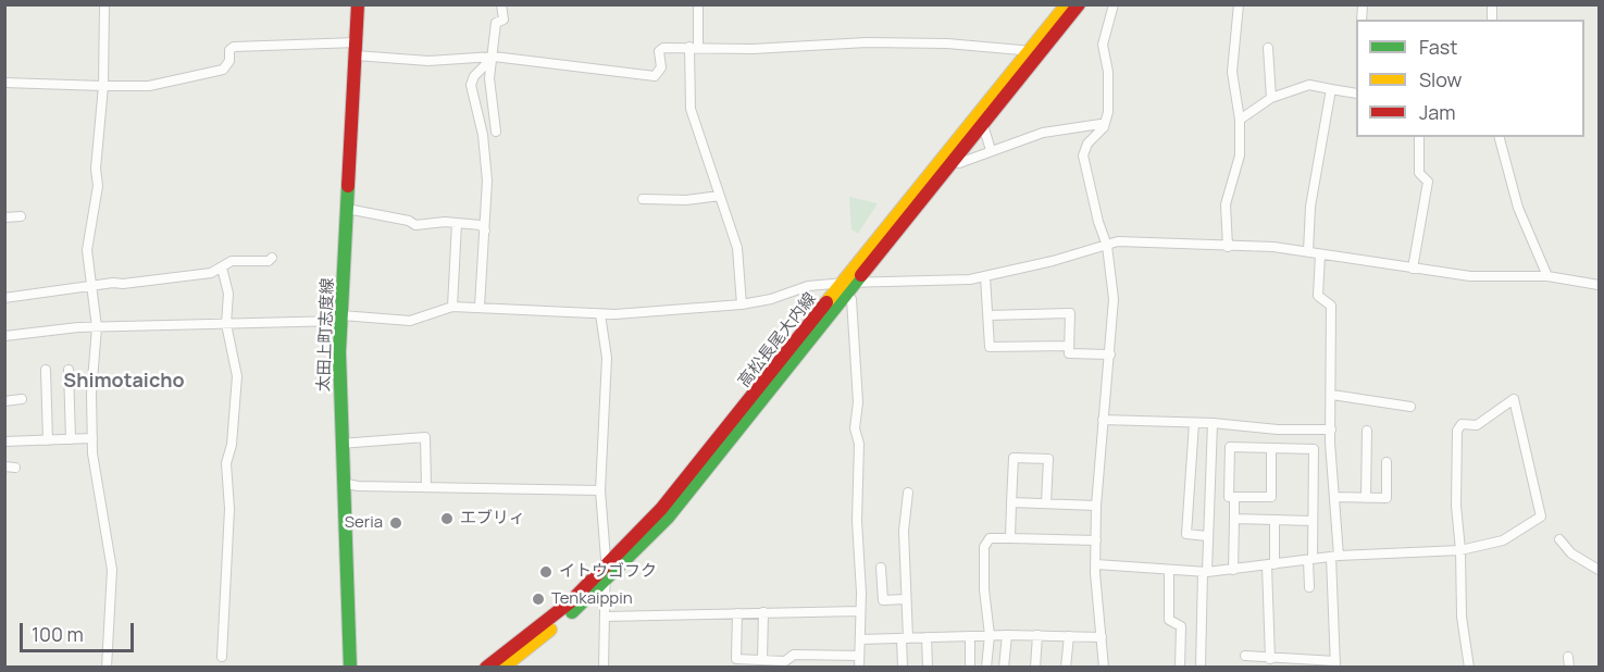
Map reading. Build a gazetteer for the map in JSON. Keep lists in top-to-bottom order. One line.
{"streets":{"main road":["太田上町志度線","高松長尾大内線"]},"districts":["Shimotaicho"],"places":["エブリィ","Seria","イトウゴフク","Tenkaippin"],"legend":["Fast","Slow","Jam"],"scale_bar":"100 m"}
